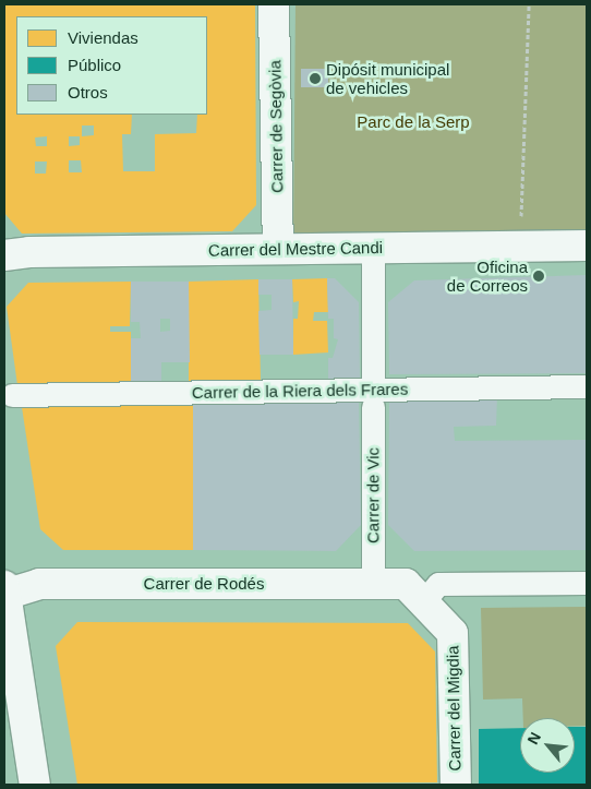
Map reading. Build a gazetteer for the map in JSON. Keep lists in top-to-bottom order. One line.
{"streets":{"street":["Carrer de Segòvia","Carrer del Mestre Candi","Carrer de la Riera dels Frares","Carrer de Vic","Carrer de Rodés","Carrer del Migdia"]},"crossings":[["Carrer de Segòvia","Carrer del Mestre Candi"],["Carrer del Mestre Candi","Carrer de Vic"],["Carrer de la Riera dels Frares","Carrer de Vic"],["Carrer de Vic","Carrer de Rodés"],["Carrer de Rodés","Carrer del Migdia"]],"parks":["Parc de la Serp"],"places":["Dipósit municipal de vehicles","Oficina de Correos"],"legend":["Viviendas","Público","Otros"],"north":"top left"}
